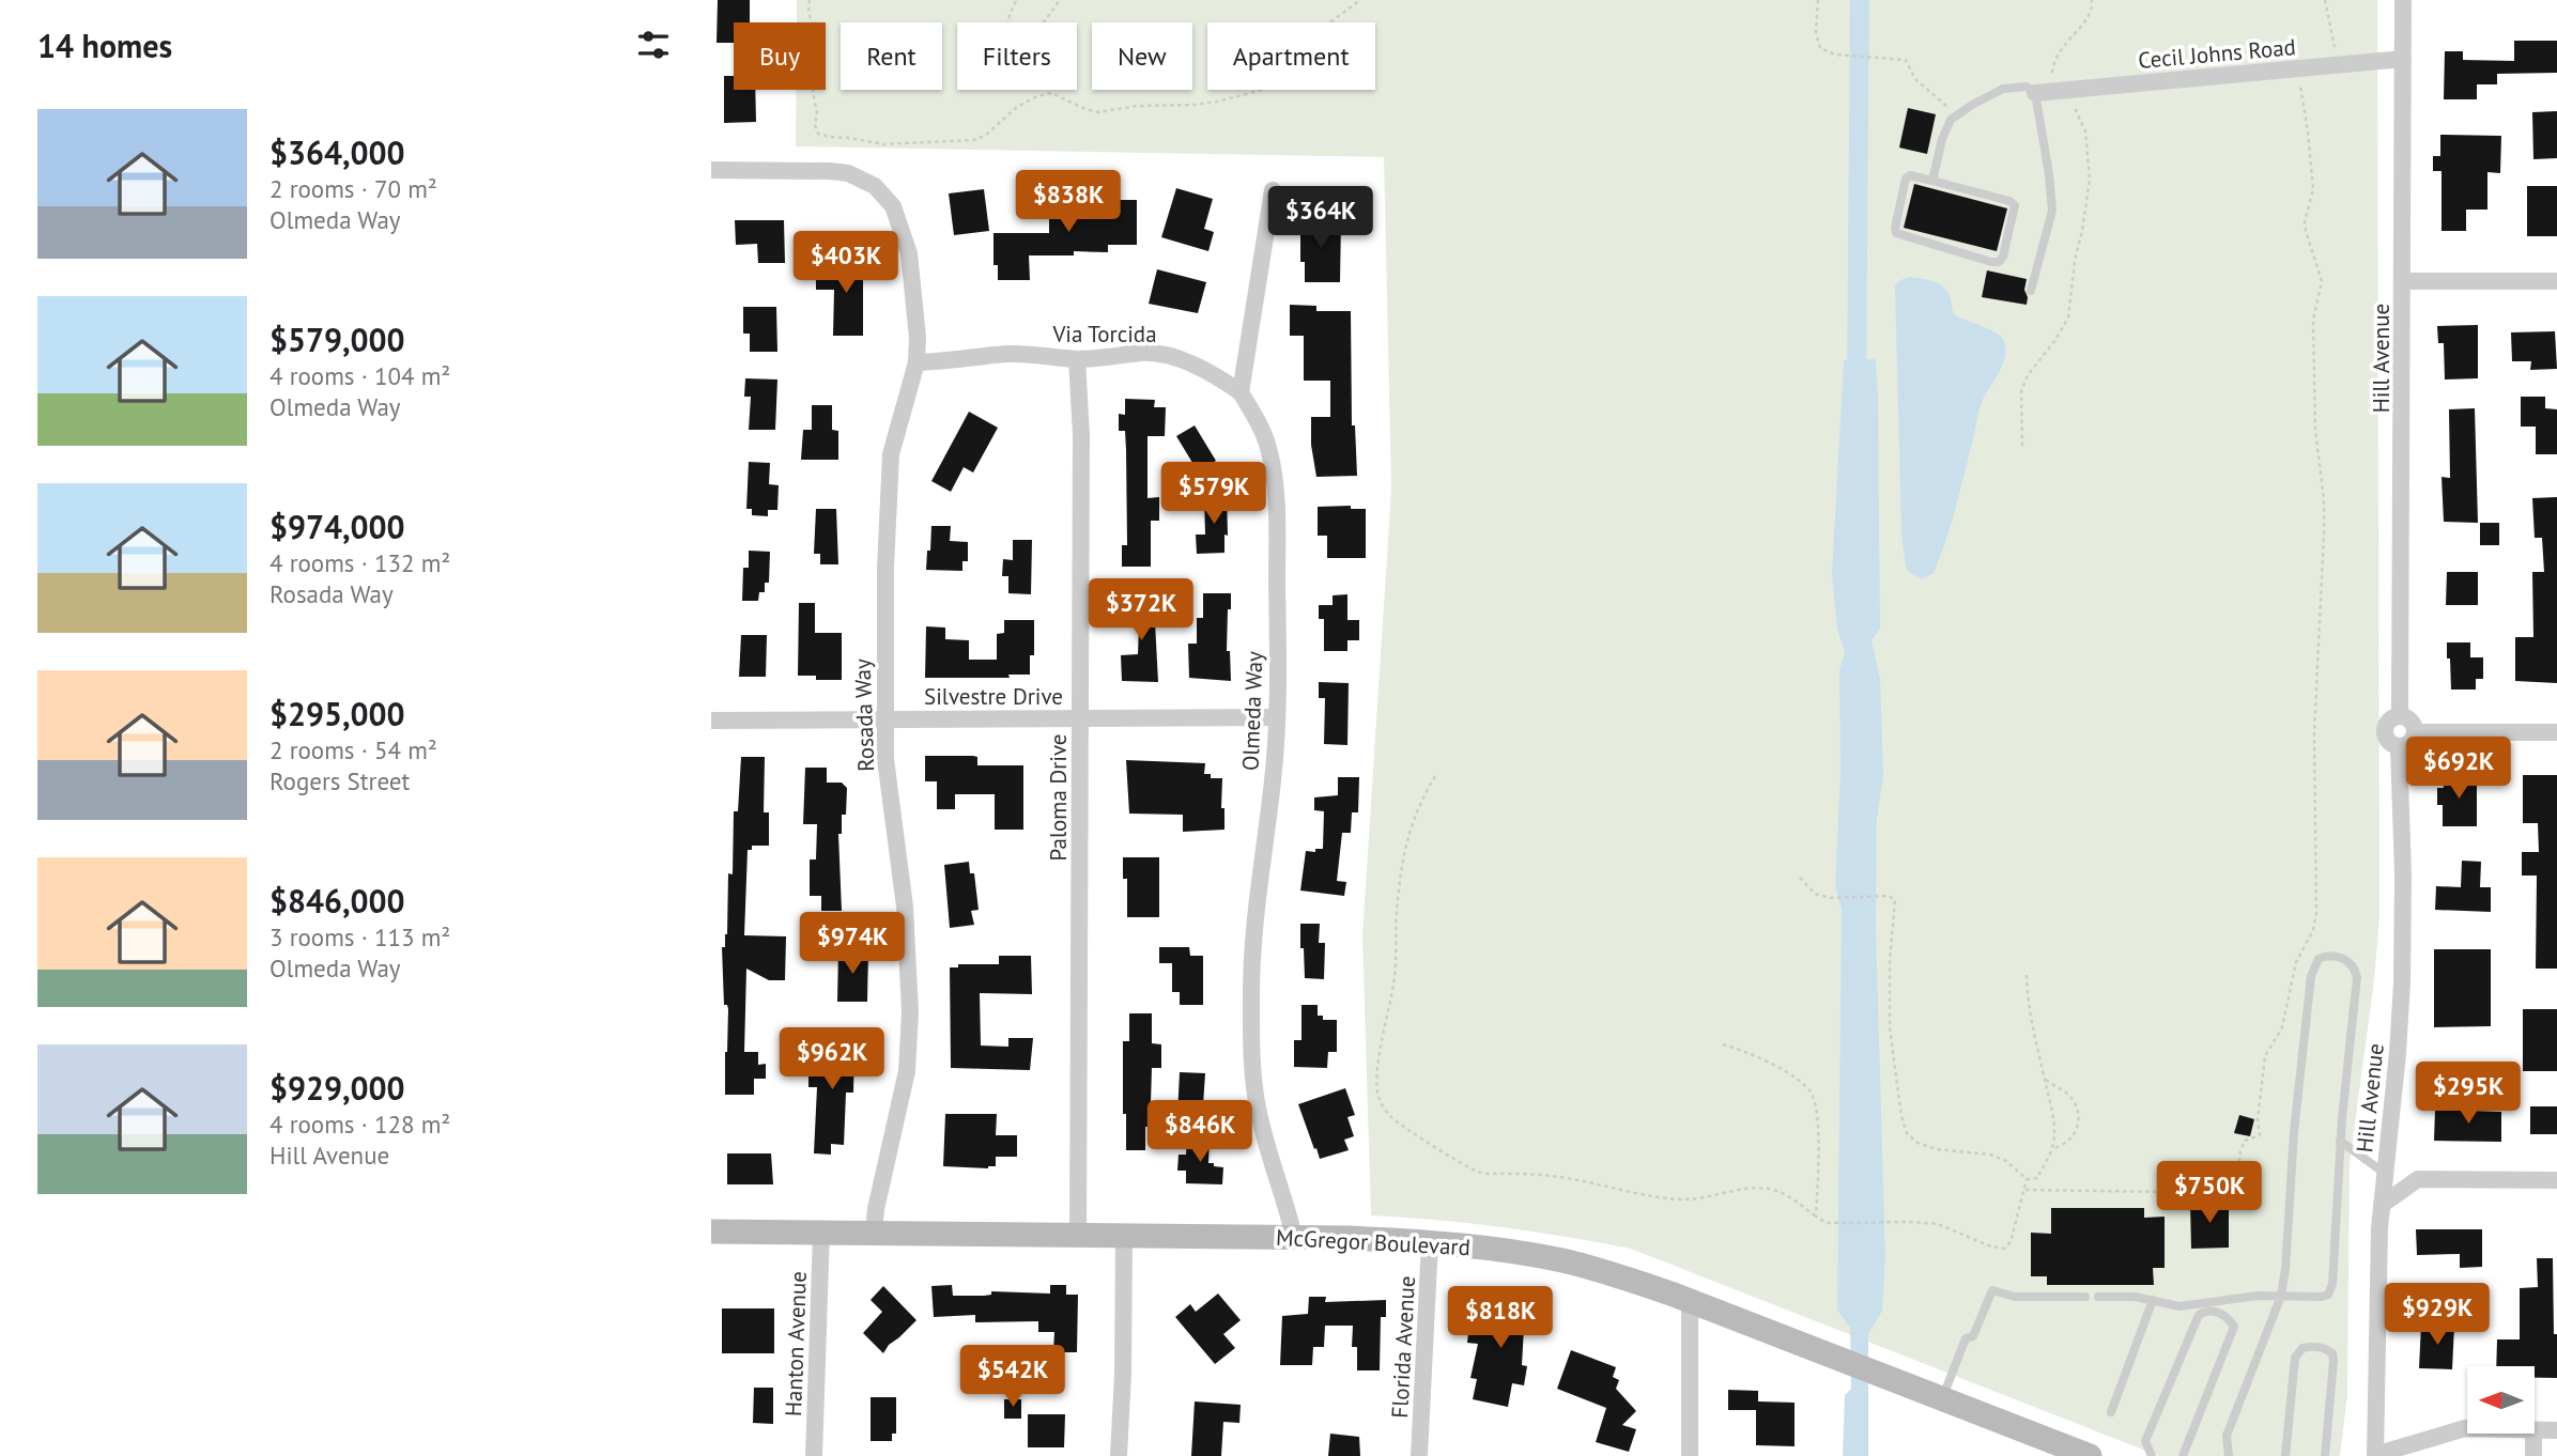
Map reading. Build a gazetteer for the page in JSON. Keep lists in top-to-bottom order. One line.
{"streets":{"main road":["McGregor Boulevard"],"street":["Cecil Johns Road","Via Torcida","Hill Avenue","Silvestre Drive","Olmeda Way","Rosada Way","Paloma Drive","Hanton Avenue","Florida Avenue"]},"crossings":[["Cecil Johns Road","Hill Avenue"],["Via Torcida","Olmeda Way"],["Via Torcida","Rosada Way"],["Via Torcida","Paloma Drive"],["Silvestre Drive","Olmeda Way"],["Silvestre Drive","Rosada Way"],["Silvestre Drive","Paloma Drive"],["Olmeda Way","McGregor Boulevard"],["Rosada Way","McGregor Boulevard"],["Paloma Drive","McGregor Boulevard"],["McGregor Boulevard","Hanton Avenue"],["McGregor Boulevard","Florida Avenue"]],"north":"left","page":{"heading":"14 homes","chip":["Buy","Rent","Filters","New","Apartment"],"list":[{"name":"$364,000","note":"2 rooms · 70 m² · Olmeda Way"},{"name":"$579,000","note":"4 rooms · 104 m² · Olmeda Way"},{"name":"$974,000","note":"4 rooms · 132 m² · Rosada Way"},{"name":"$295,000","note":"2 rooms · 54 m² · Rogers Street"},{"name":"$846,000","note":"3 rooms · 113 m² · Olmeda Way"},{"name":"$929,000","note":"4 rooms · 128 m² · Hill Avenue"}],"price":["$838K","$364K","$403K","$579K","$372K","$692K","$974K","$962K","$295K","$846K","$750K","$929K","$818K","$542K"]}}
